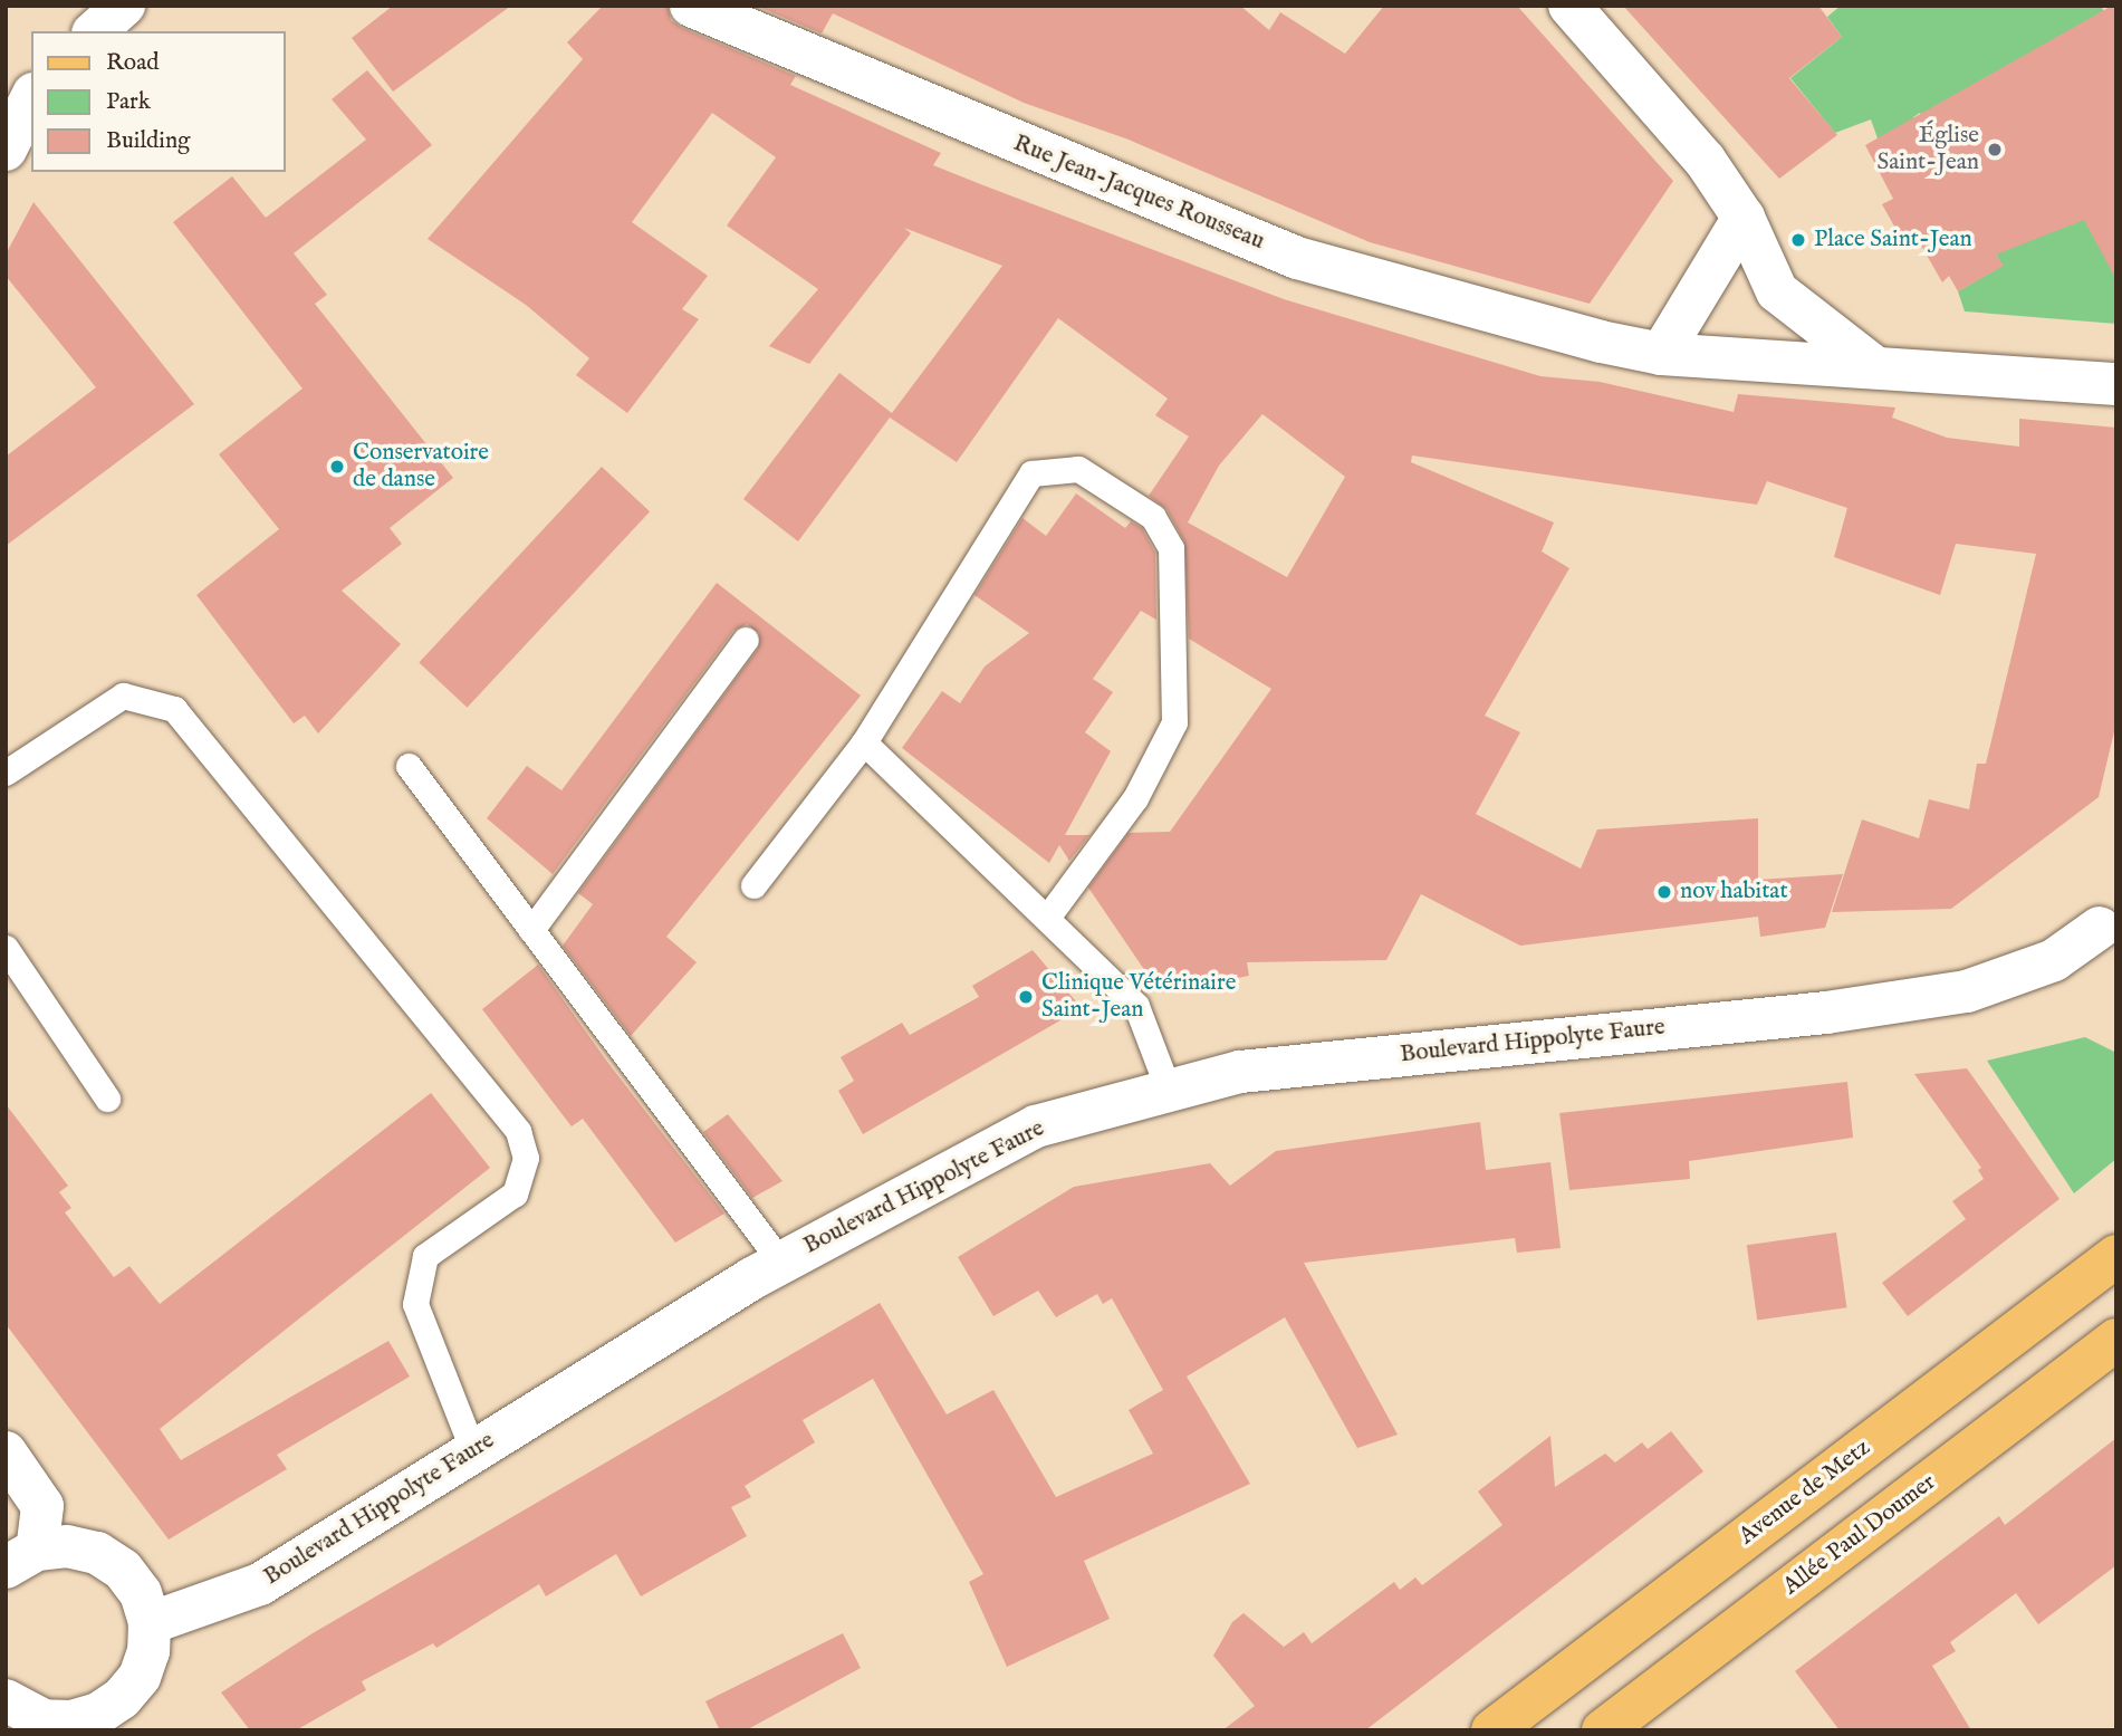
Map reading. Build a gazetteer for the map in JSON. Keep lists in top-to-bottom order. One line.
{"streets":{"main road":["Avenue de Metz","Allée Paul Doumer"],"street":["Rue Jean-Jacques Rousseau","Boulevard Hippolyte Faure"]},"places":["Église Saint-Jean","Place Saint-Jean","Conservatoire de danse","nov habitat","Clinique Vétérinaire Saint-Jean"],"legend":["Road","Park","Building"]}
